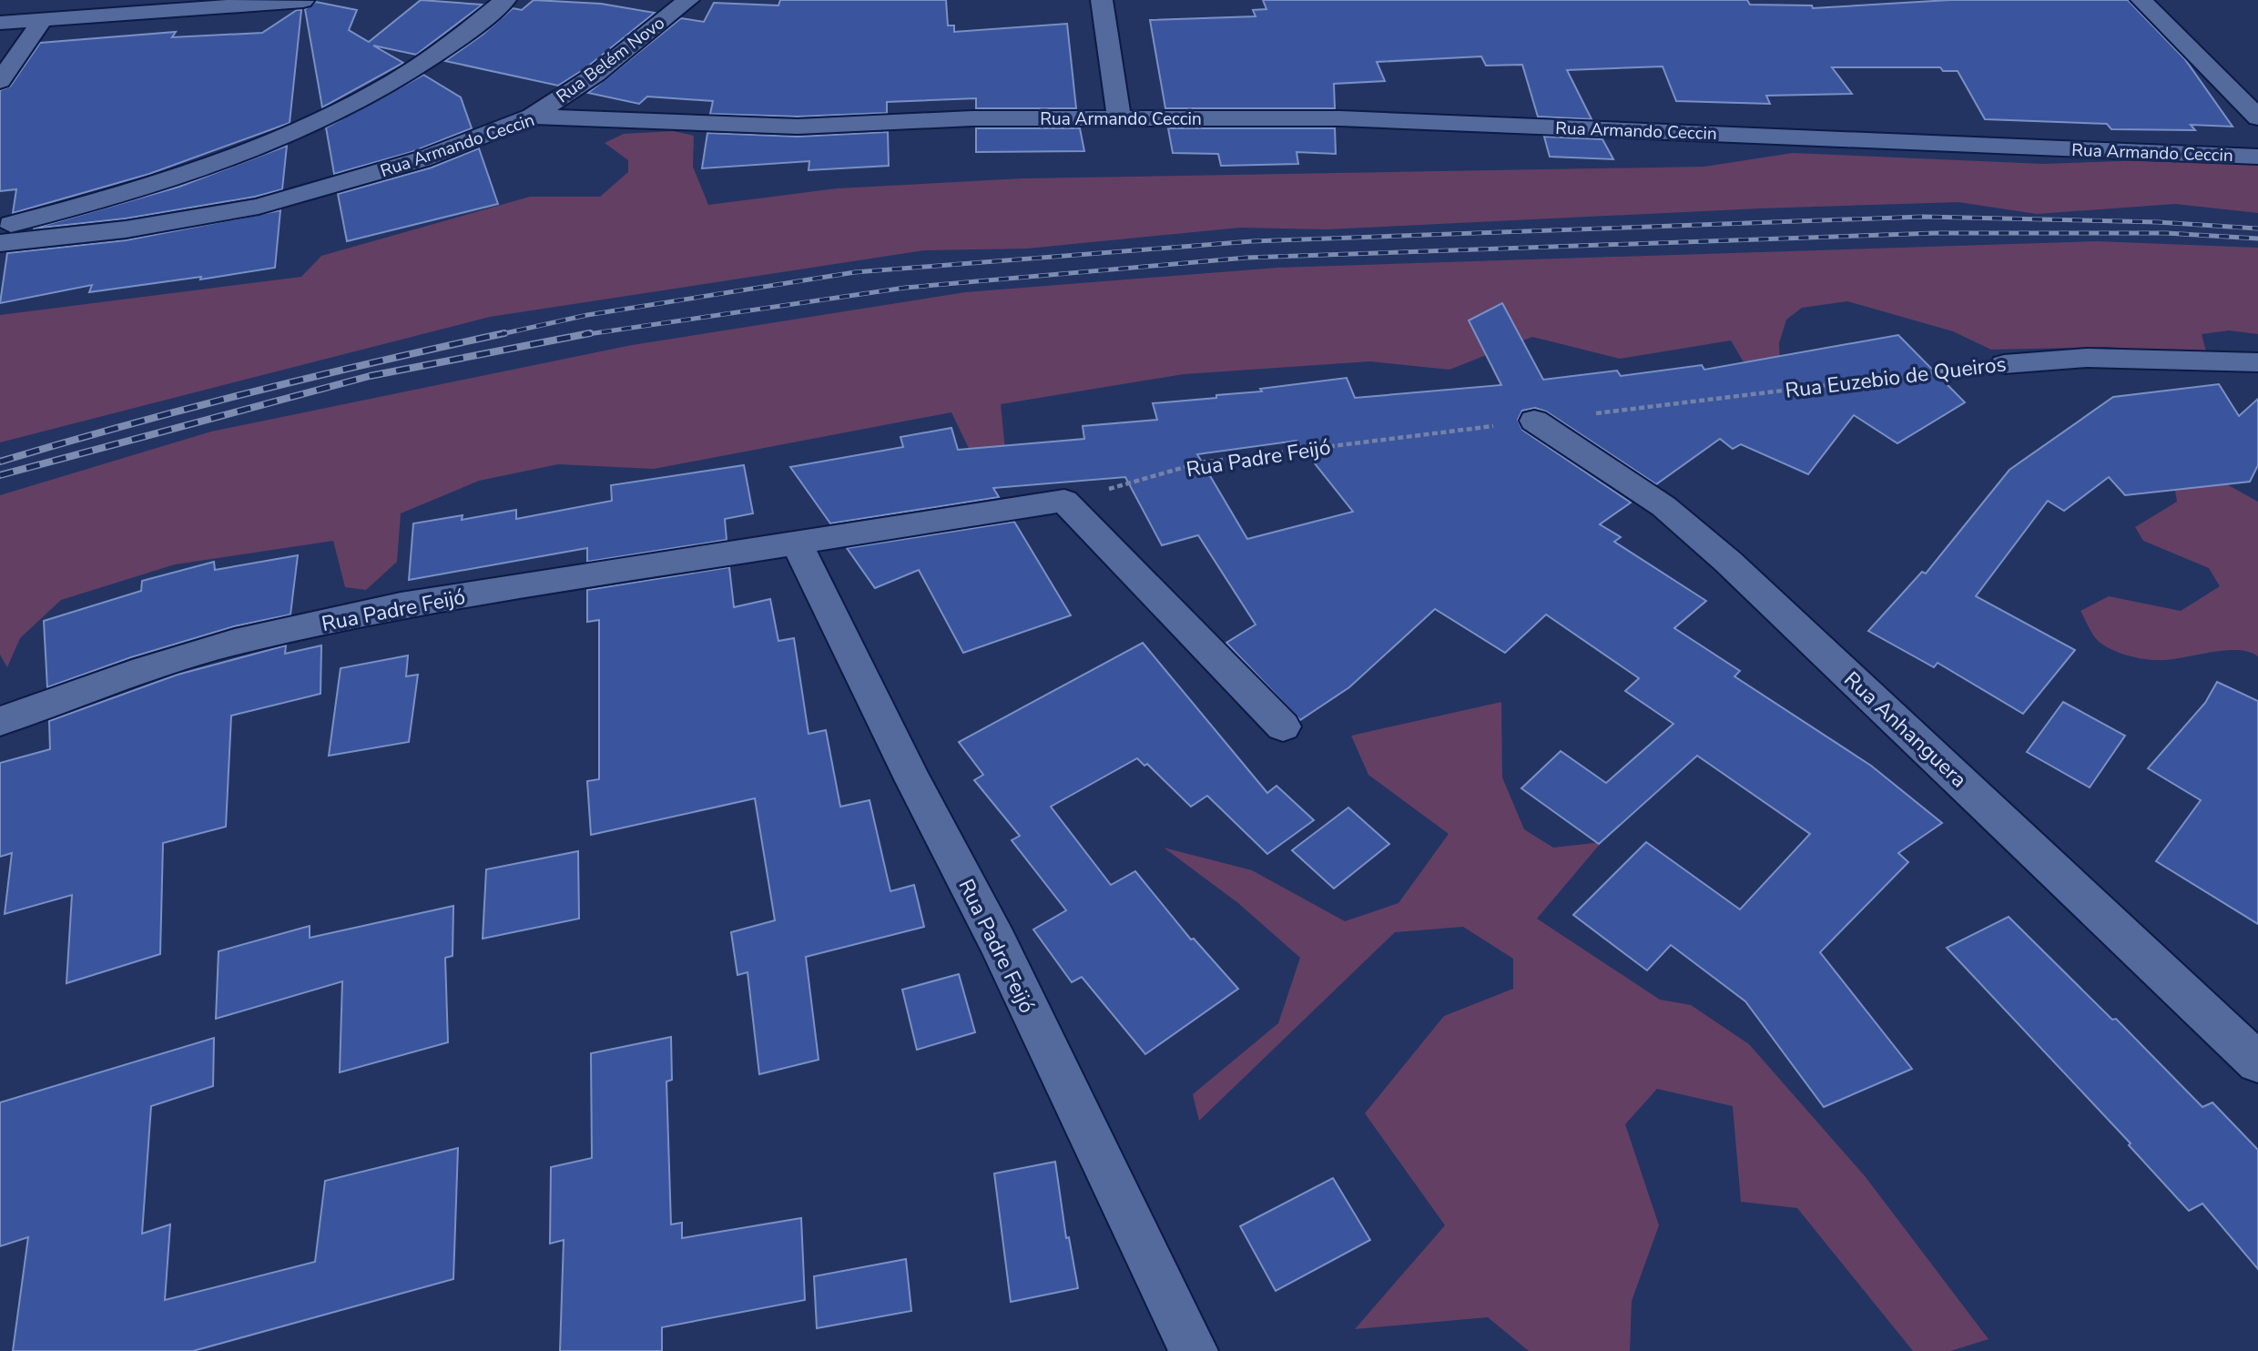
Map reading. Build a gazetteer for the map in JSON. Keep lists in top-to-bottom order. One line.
{"streets":{"street":["Rua Belém Novo","Rua Armando Ceccin","Rua Euzebio de Queiros","Rua Padre Feijó","Rua Anhanguera"]},"crossings":[["Rua Belém Novo","Rua Armando Ceccin"],["Rua Euzebio de Queiros","Rua Padre Feijó"],["Rua Euzebio de Queiros","Rua Anhanguera"],["Rua Padre Feijó","Rua Anhanguera"]]}
